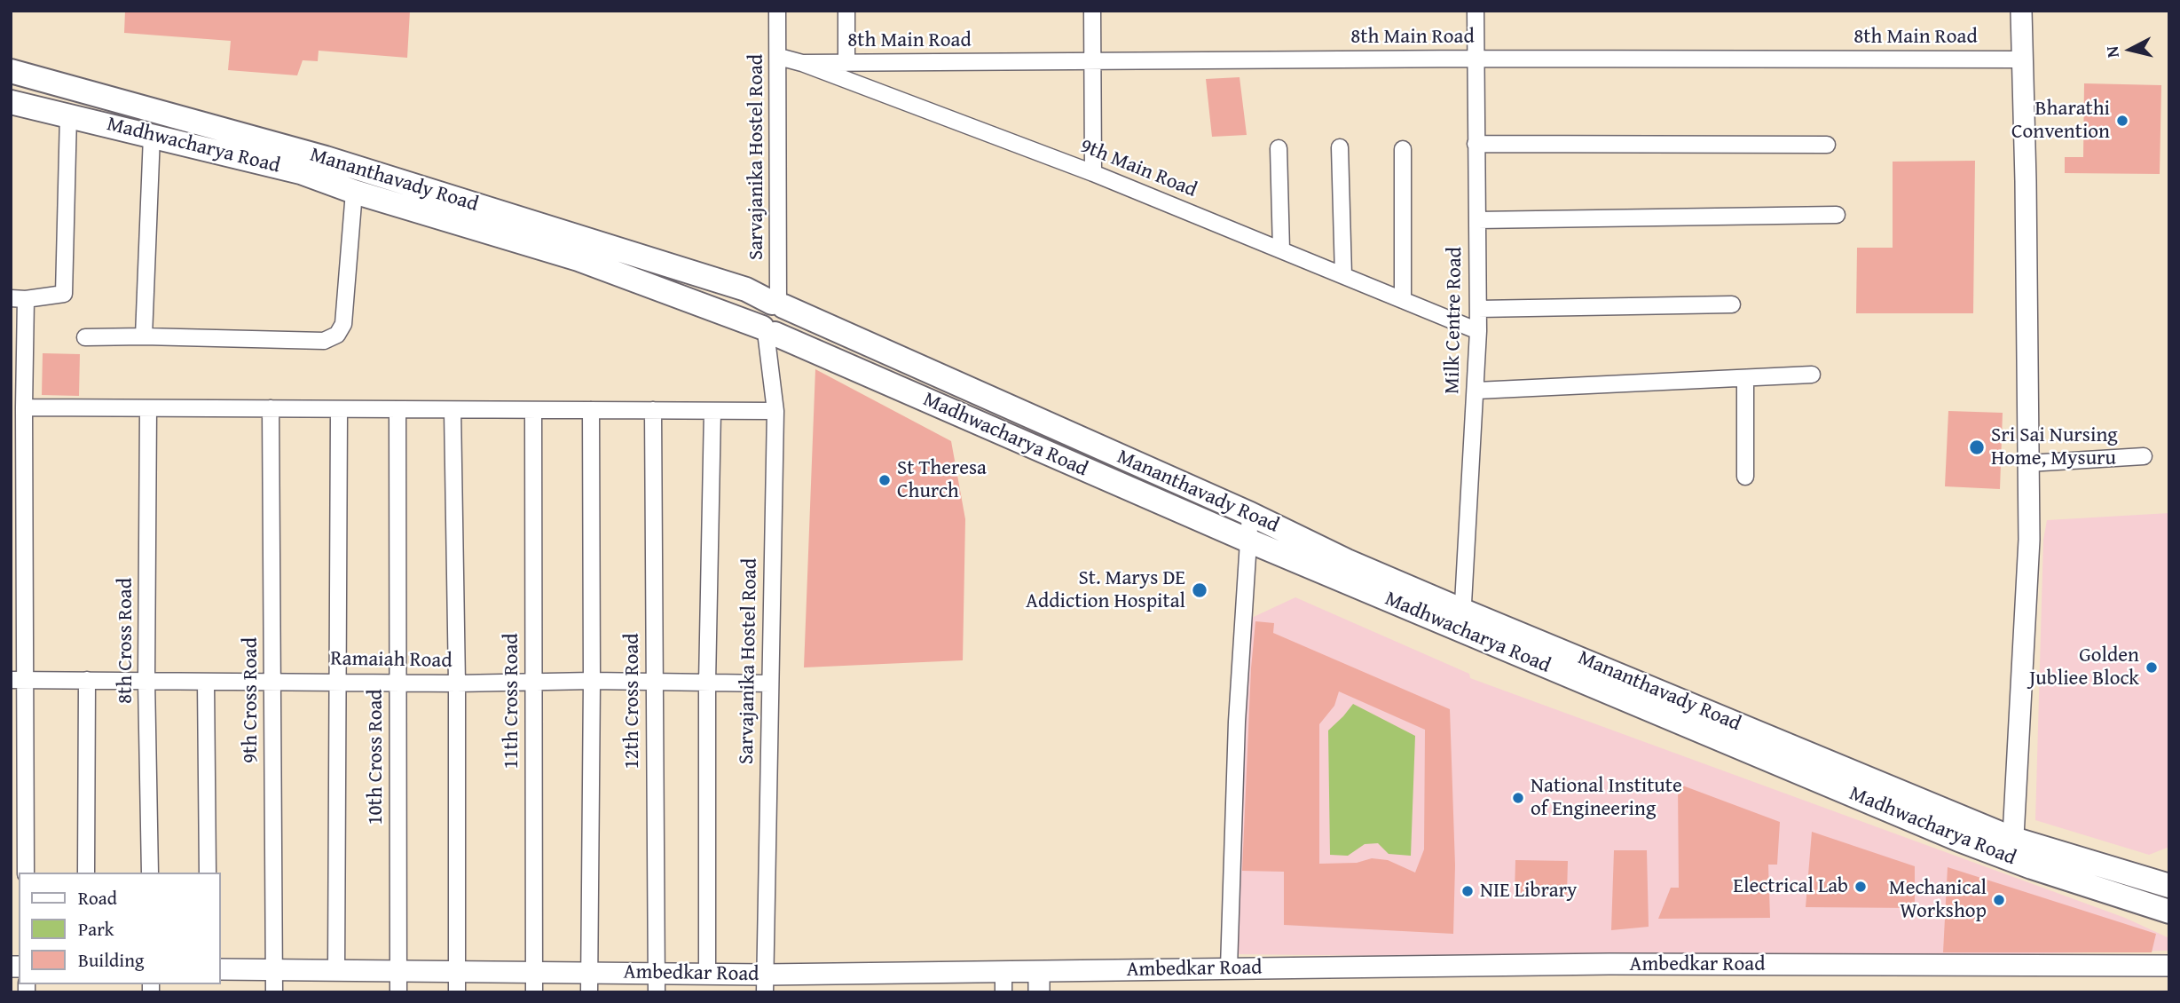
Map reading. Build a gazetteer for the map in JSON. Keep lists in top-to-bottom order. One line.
{"streets":{"main road":["Madhwacharya Road","Mananthavady Road"],"street":["8th Main Road","Sarvajanika Hostel Road","9th Main Road","Milk Centre Road","8th Cross Road","Ramaiah Road","9th Cross Road","11th Cross Road","12th Cross Road","10th Cross Road","Ambedkar Road"]},"crossings":[["8th Main Road","9th Main Road"],["8th Main Road","Milk Centre Road"],["Madhwacharya Road","Sarvajanika Hostel Road"],["Madhwacharya Road","Mananthavady Road"],["Madhwacharya Road","Milk Centre Road"],["Sarvajanika Hostel Road","9th Main Road"],["Sarvajanika Hostel Road","Mananthavady Road"],["Sarvajanika Hostel Road","Ramaiah Road"],["Sarvajanika Hostel Road","Ambedkar Road"],["9th Main Road","Milk Centre Road"],["Mananthavady Road","Milk Centre Road"],["8th Cross Road","Ramaiah Road"],["Ramaiah Road","9th Cross Road"],["Ramaiah Road","11th Cross Road"],["Ramaiah Road","12th Cross Road"],["Ramaiah Road","10th Cross Road"],["9th Cross Road","Ambedkar Road"],["11th Cross Road","Ambedkar Road"],["12th Cross Road","Ambedkar Road"],["10th Cross Road","Ambedkar Road"]],"places":["Bharathi Convention","Sri Sai Nursing Home, Mysuru","St Theresa Church","St. Marys DE Addiction Hospital","Golden Jubliee Block","National Institute of Engineering","Electrical Lab","NIE Library","Mechanical Workshop"],"legend":["Road","Park","Building"],"north":"left"}
